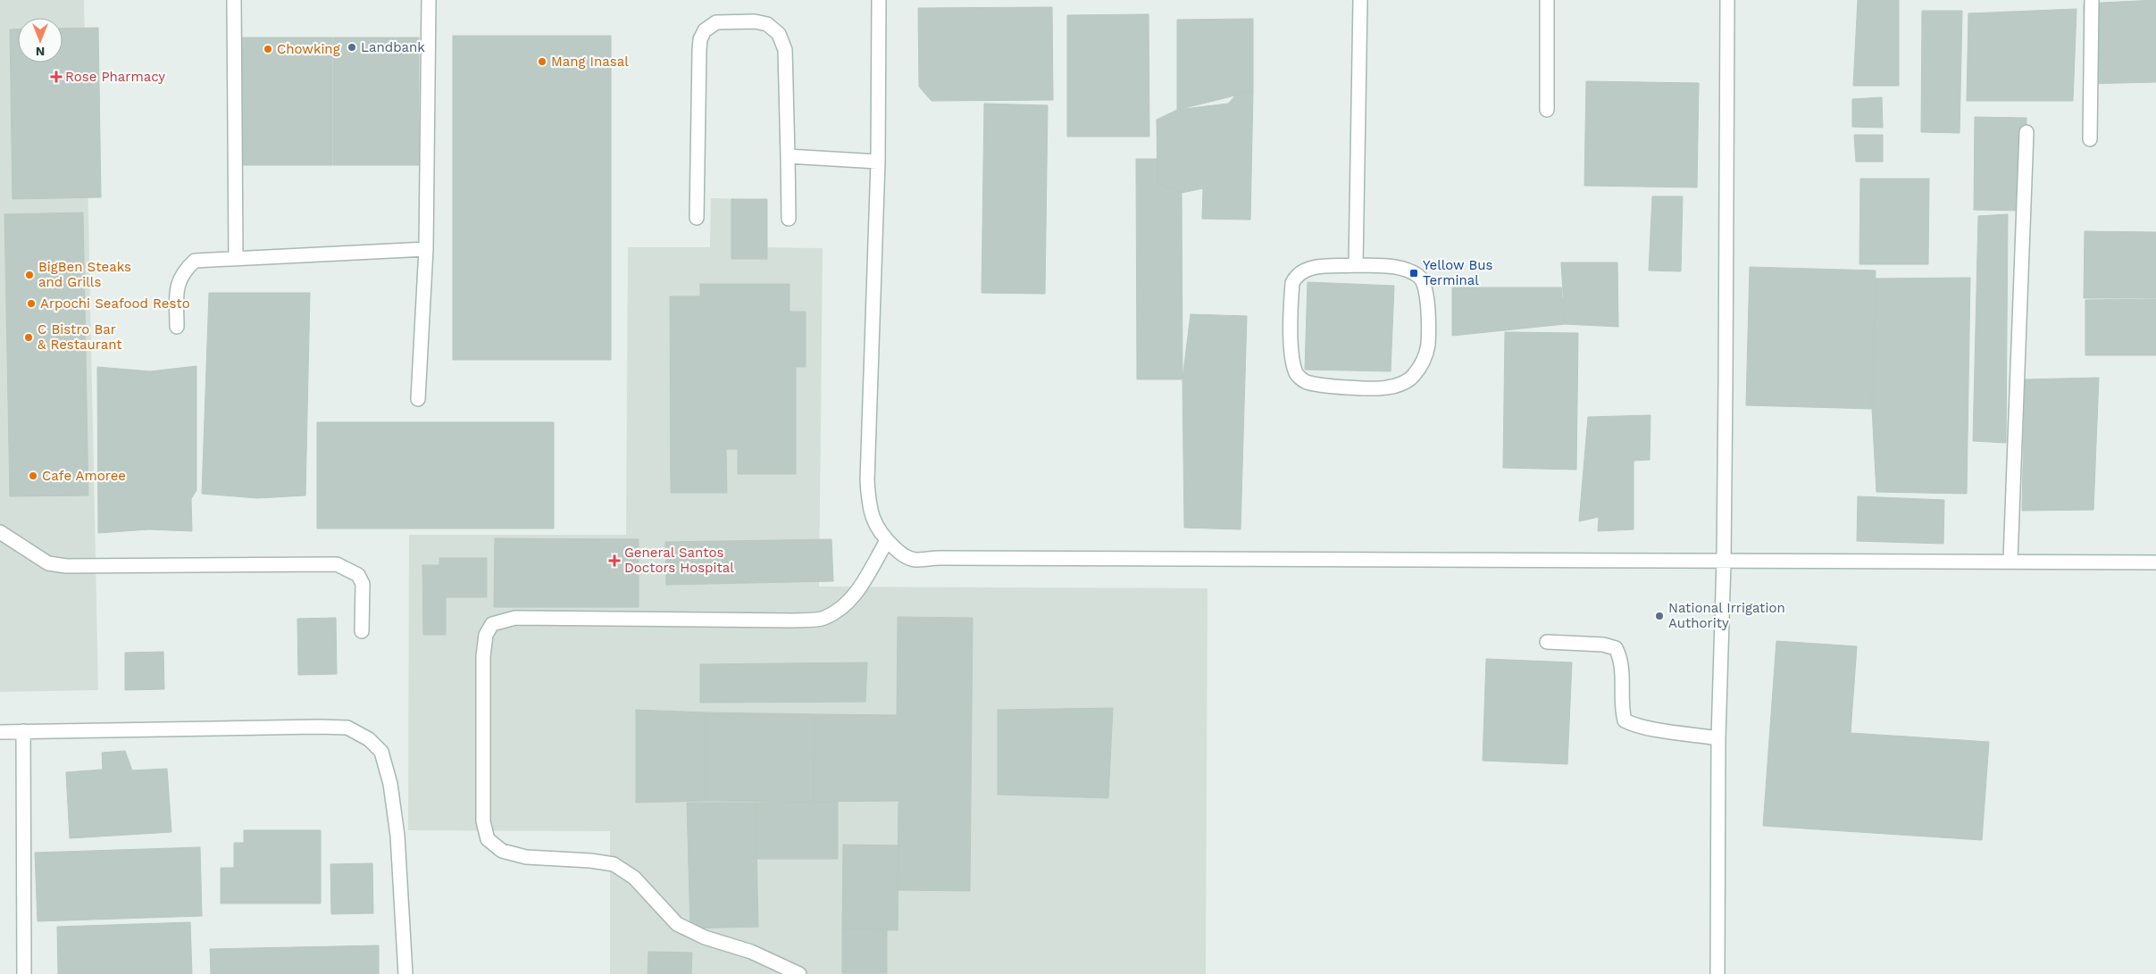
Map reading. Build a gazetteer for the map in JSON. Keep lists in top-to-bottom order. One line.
{"places":{"other":["Landbank","Chowking","Mang Inasal","BigBen Steaks and Grills","Arpochi Seafood Resto","C Bistro Bar & Restaurant","Cafe Amoree","National Irrigation Authority"],"health":["Rose Pharmacy","General Santos Doctors Hospital"],"transit":["Yellow Bus Terminal"]},"north":"bottom"}
